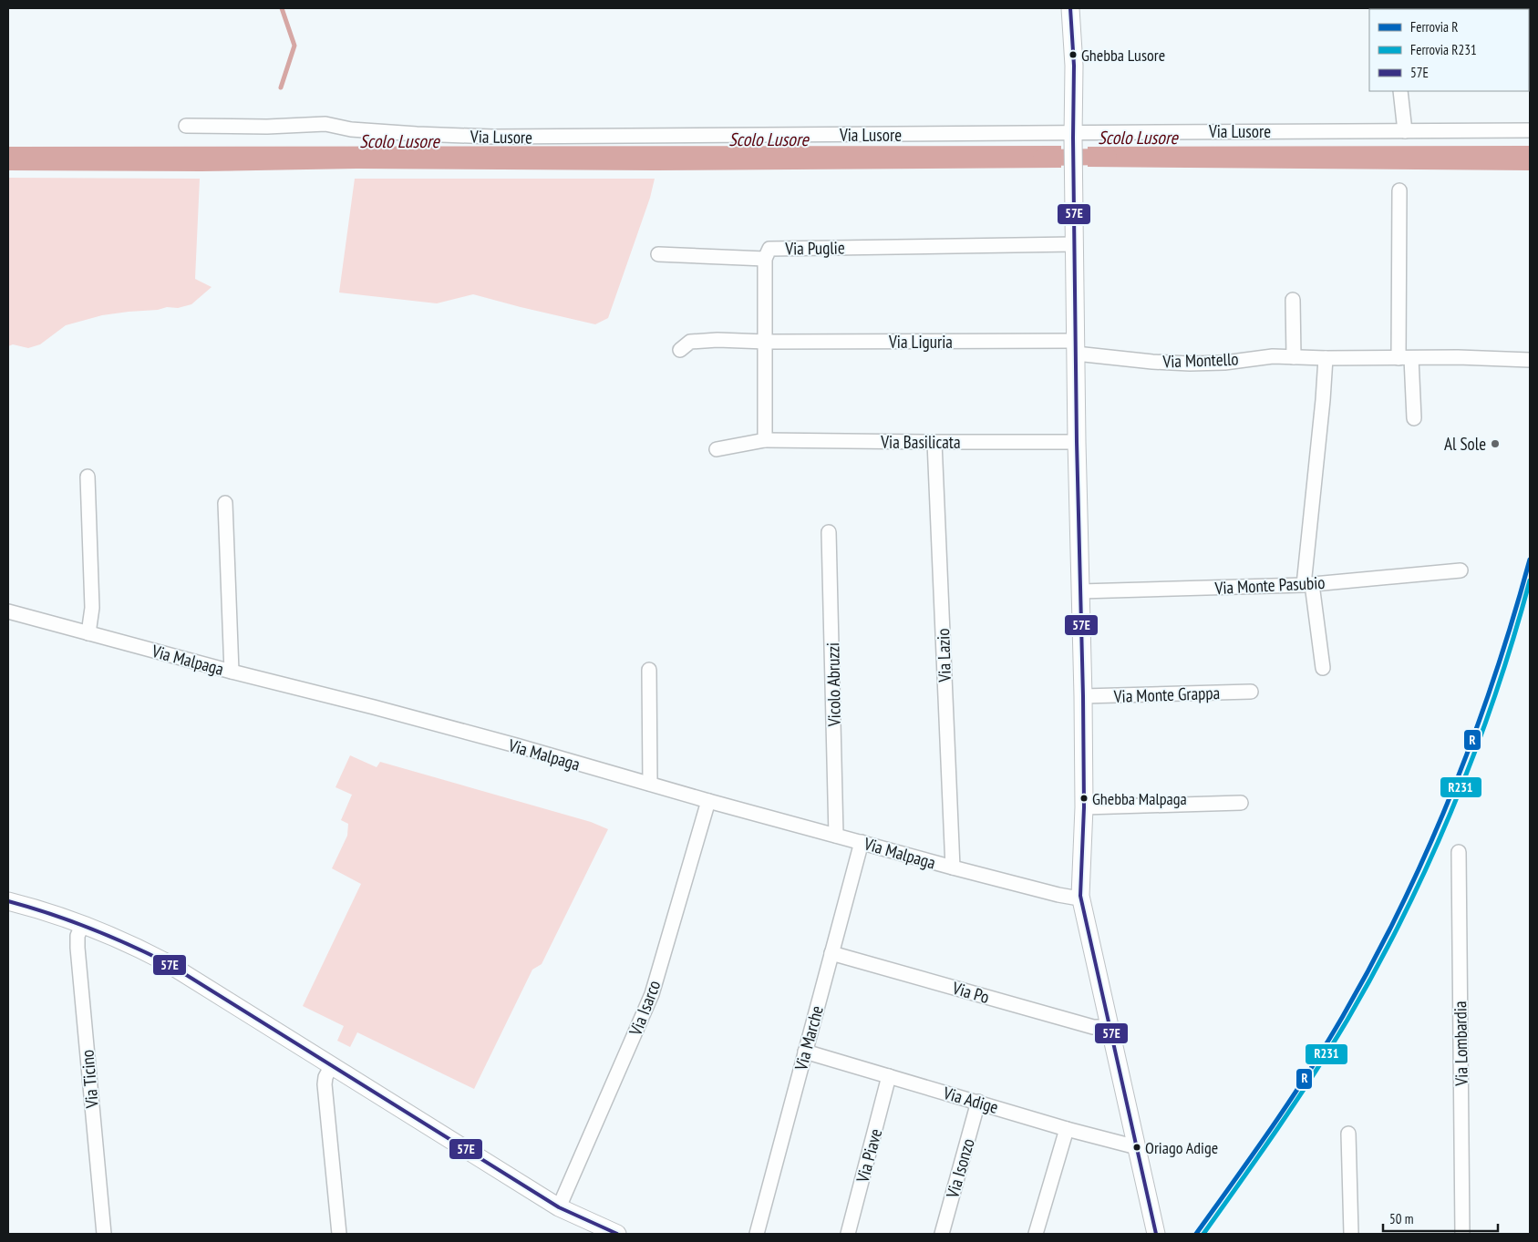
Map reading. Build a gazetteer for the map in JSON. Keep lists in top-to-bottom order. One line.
{"streets":{"street":["Via Lusore","Via Puglie","Via Liguria","Via Montello","Via Basilicata","Via Monte Pasubio","Via Lazio","Via Malpaga","Vicolo Abruzzi","Via Monte Grappa","Via Po","Via Isarco","Via Marche","Via Lombardia","Via Ticino","Via Adige","Via Piave","Via Isonzo"]},"crossings":[["Via Puglie","Via Liguria"],["Via Puglie","Via Basilicata"],["Via Liguria","Via Montello"],["Via Basilicata","Via Lazio"],["Via Lazio","Via Malpaga"],["Via Malpaga","Vicolo Abruzzi"],["Via Malpaga","Via Isarco"],["Via Malpaga","Via Marche"],["Via Po","Via Marche"],["Via Marche","Via Adige"],["Via Adige","Via Piave"],["Via Adige","Via Isonzo"]],"water":["Scolo Lusore"],"places":["Ghebba Lusore","Al Sole","Ghebba Malpaga","Oriago Adige"],"lines":["transit line 57E","rail line R","rail line R231"],"legend":["Ferrovia R","Ferrovia R231","57E"],"scale_bar":"50 m"}
